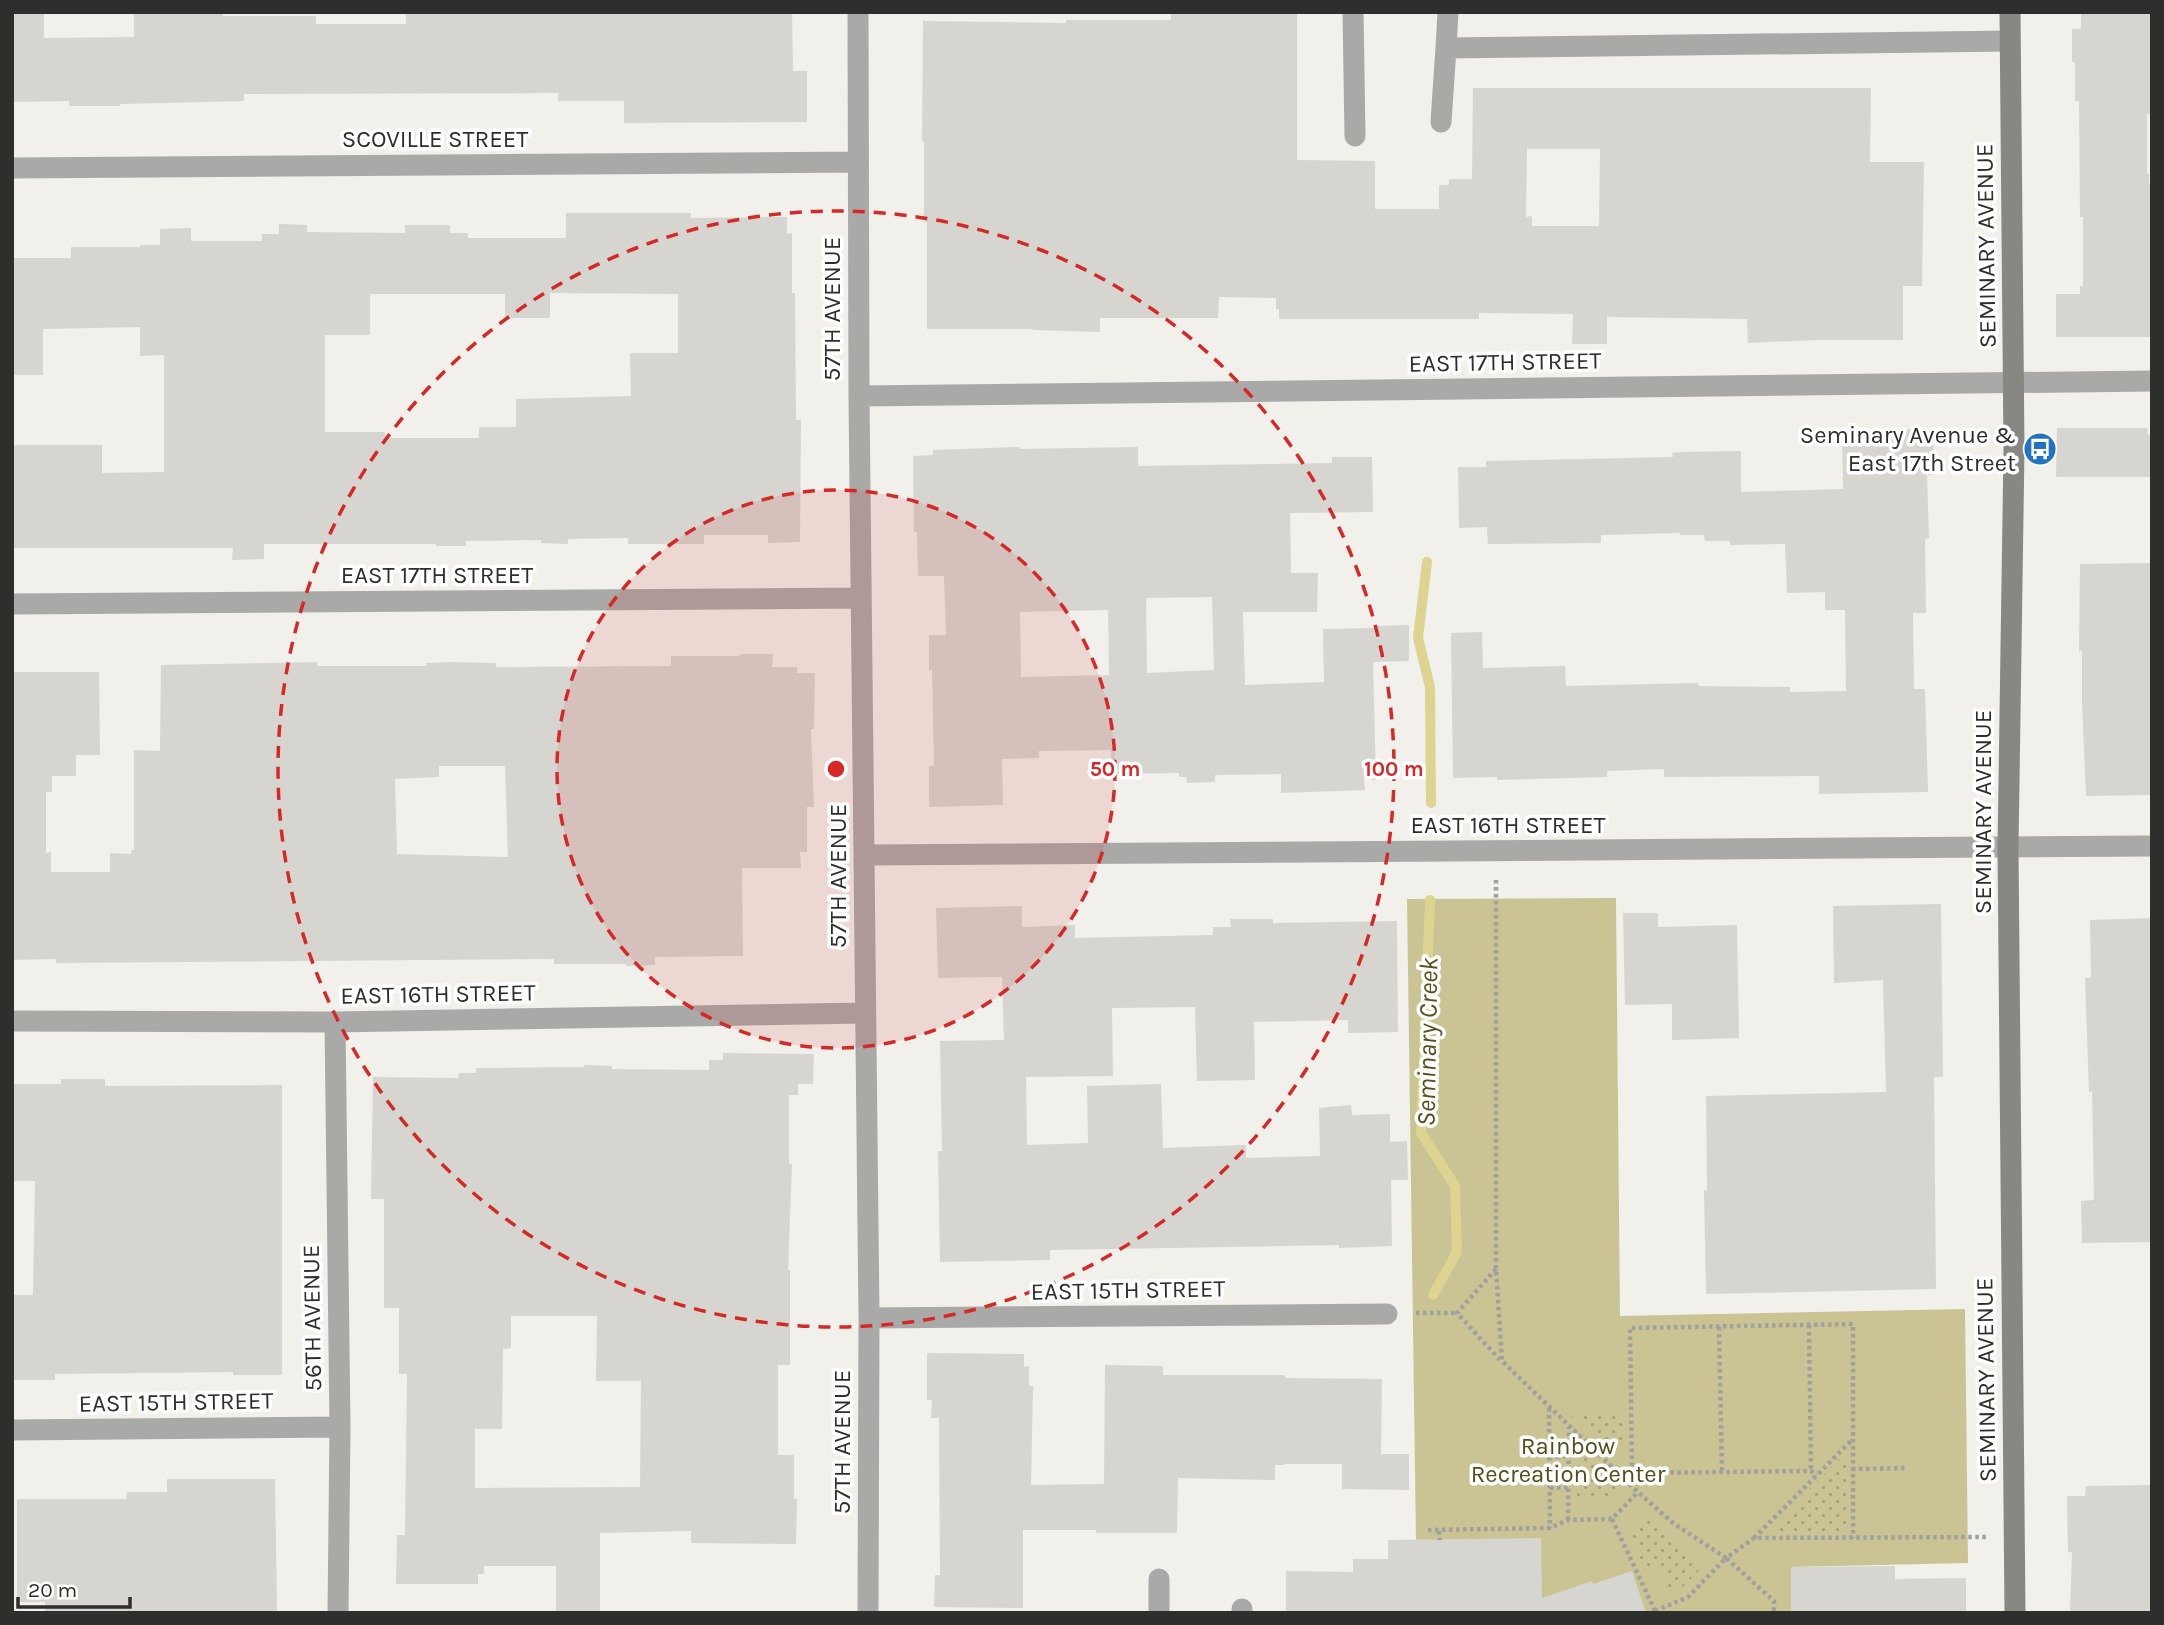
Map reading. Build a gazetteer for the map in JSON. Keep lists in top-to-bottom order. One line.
{"streets":{"street":["SCOVILLE STREET","SEMINARY AVENUE","57TH AVENUE","EAST 17TH STREET","EAST 16TH STREET","EAST 15TH STREET","56TH AVENUE"]},"crossings":[["SCOVILLE STREET","57TH AVENUE"],["SEMINARY AVENUE","EAST 17TH STREET"],["SEMINARY AVENUE","EAST 16TH STREET"],["57TH AVENUE","EAST 17TH STREET"],["57TH AVENUE","EAST 16TH STREET"],["57TH AVENUE","EAST 15TH STREET"],["EAST 16TH STREET","56TH AVENUE"],["EAST 15TH STREET","56TH AVENUE"]],"water":["Seminary Creek"],"parks":["Rainbow Recreation Center"],"places":{"bus stop":["Seminary Avenue & East 17th Street"]},"scale_bar":"20 m","rings":["50 m","100 m"]}
